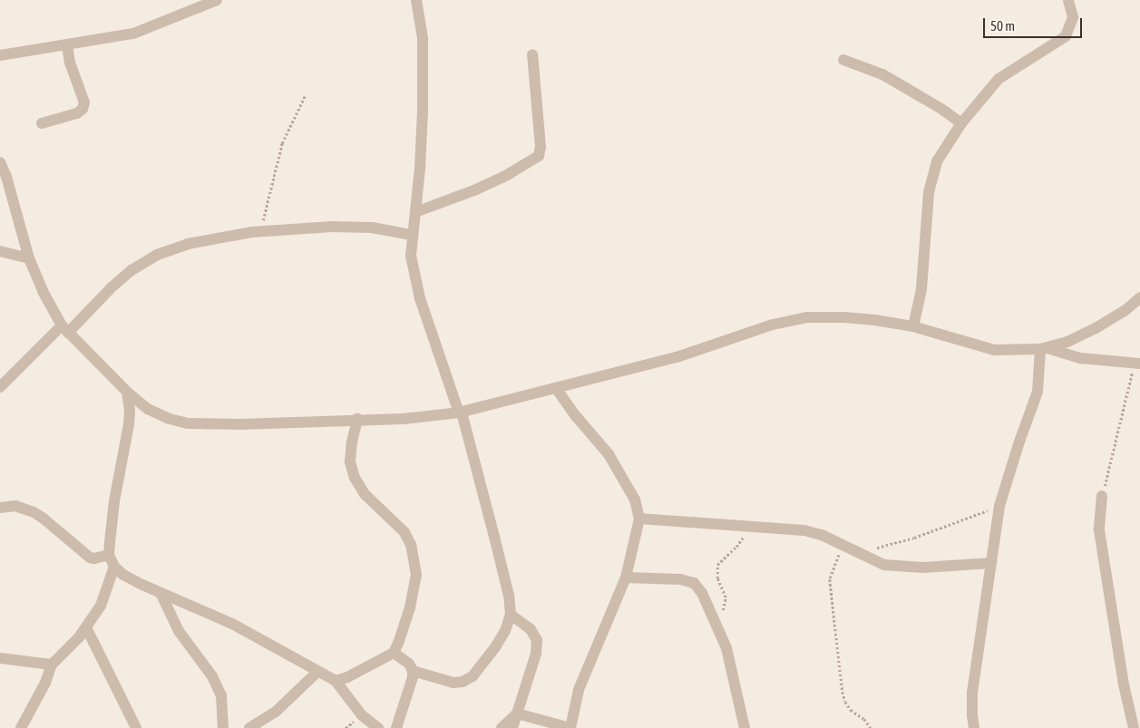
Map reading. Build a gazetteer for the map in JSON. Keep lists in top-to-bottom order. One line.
{"scale_bar":"50 m"}
